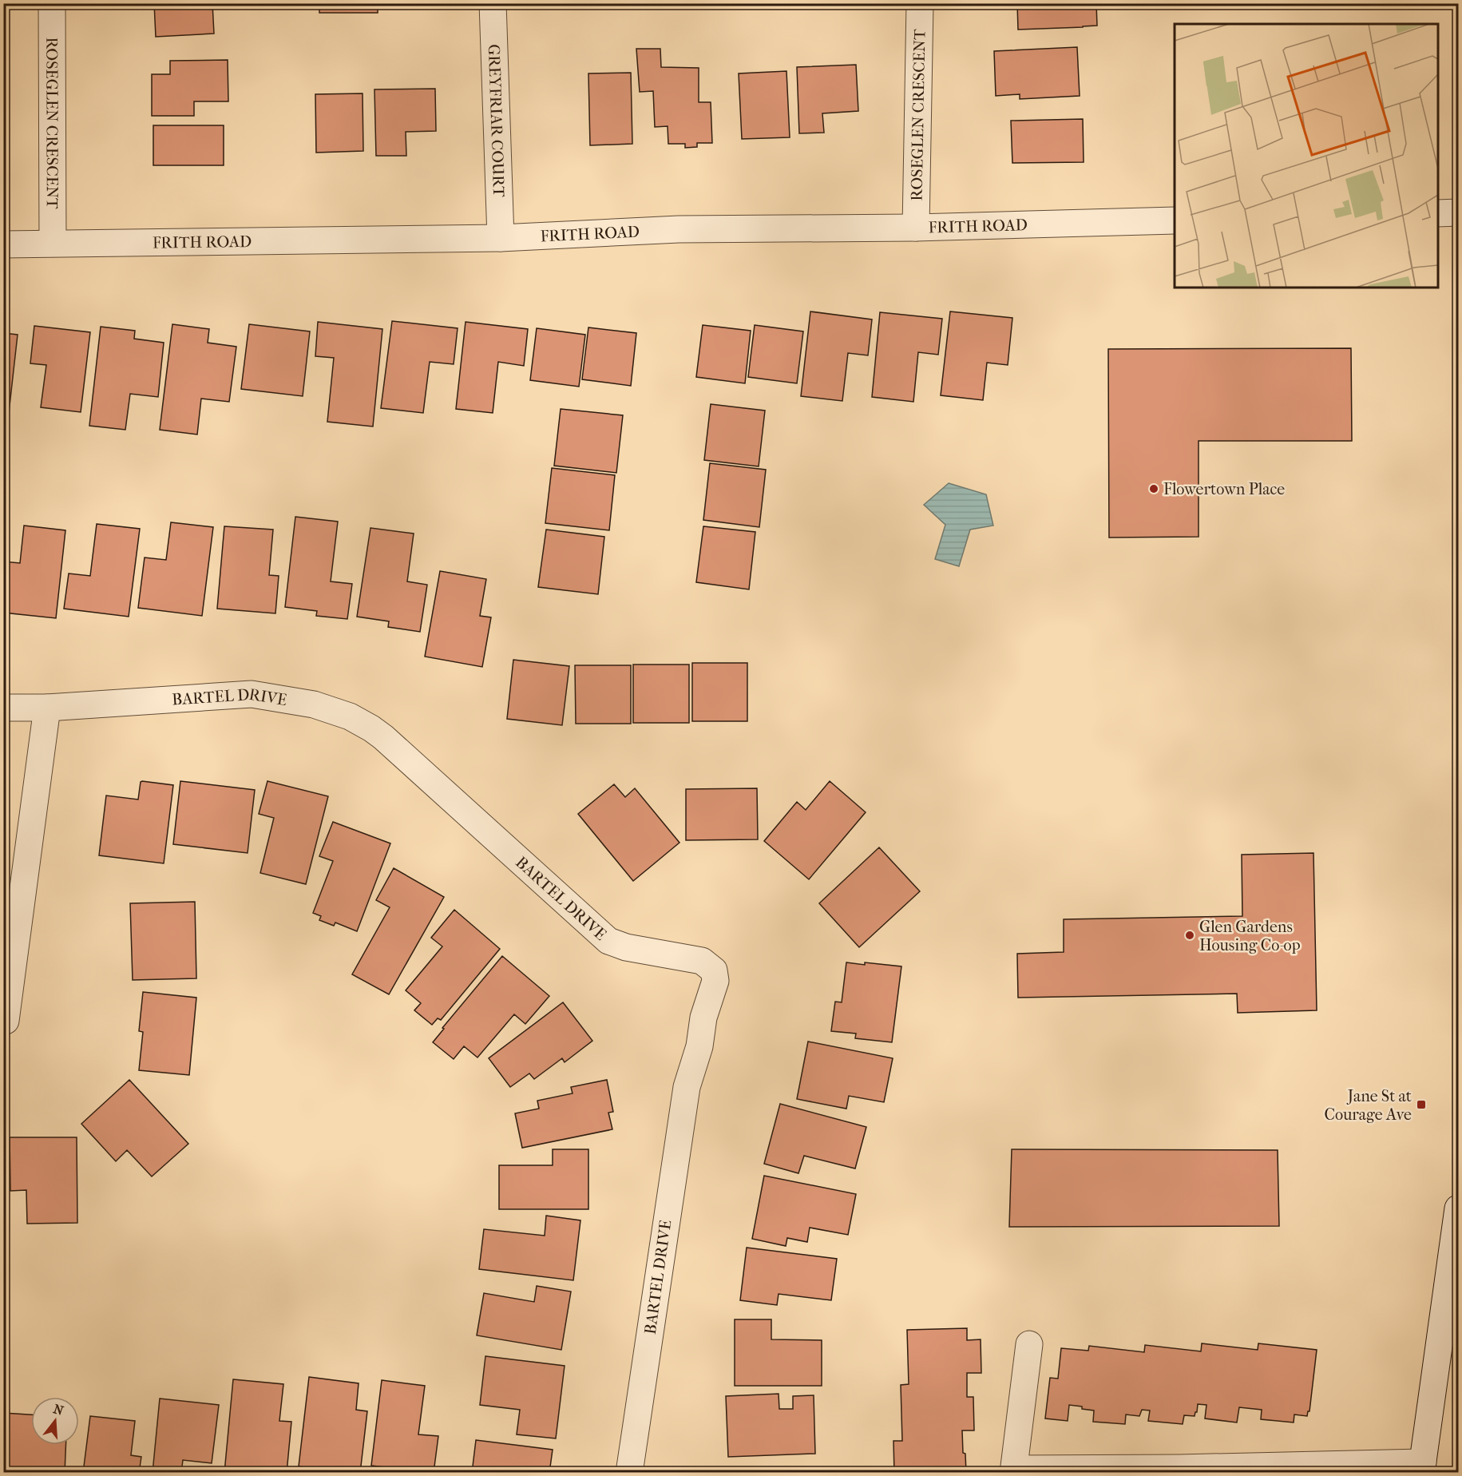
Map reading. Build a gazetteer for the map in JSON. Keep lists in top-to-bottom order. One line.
{"streets":{"street":["ROSEGLEN CRESCENT","GREYFRIAR COURT","FRITH ROAD","BARTEL DRIVE"]},"crossings":[["ROSEGLEN CRESCENT","FRITH ROAD"],["GREYFRIAR COURT","FRITH ROAD"]],"places":{"other":["Flowertown Place","Glen Gardens Housing Co-op"],"transit":["Jane St at Courage Ave"]},"north":"top"}
